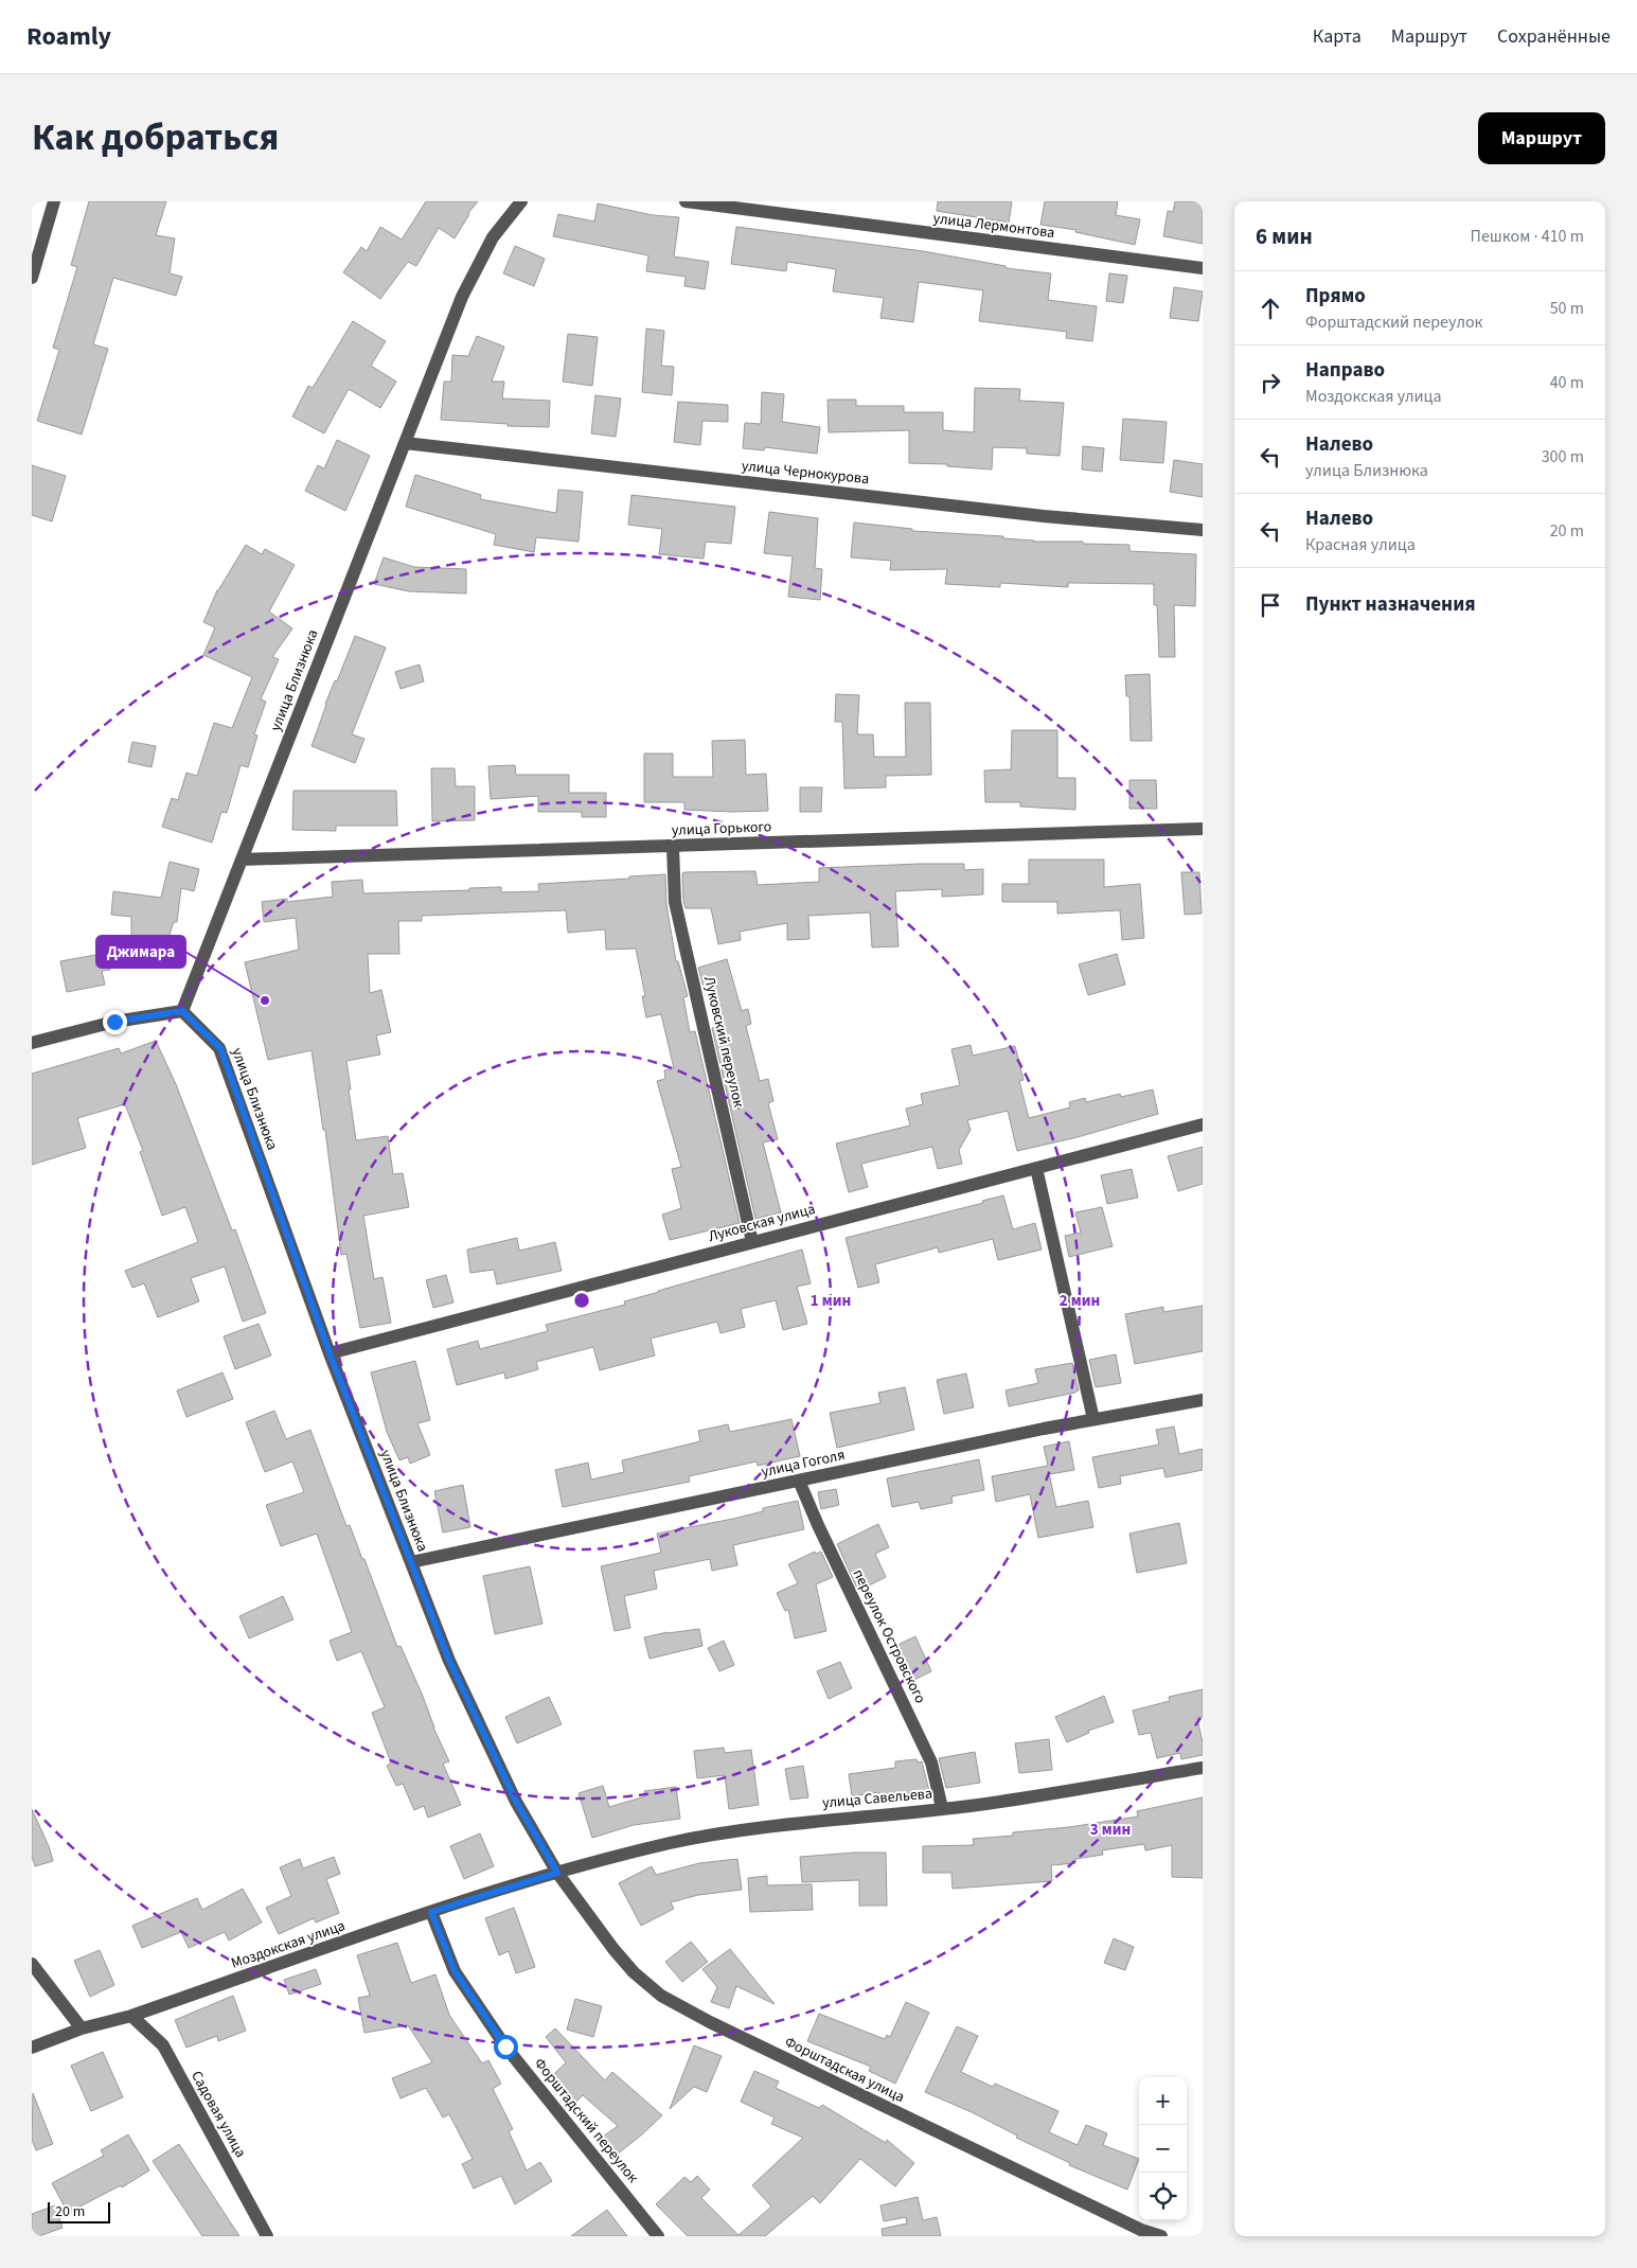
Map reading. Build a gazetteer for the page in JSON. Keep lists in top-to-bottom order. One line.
{"streets":{"street":["улица Лермонтова","улица Чернокурова","улица Близнюка","улица Горького","Луковский переулок","Луковская улица","улица Гоголя","переулок Островского","улица Савельева","Моздокская улица","Форштадская улица","Садовая улица","Форштадский переулок"]},"crossings":[["улица Чернокурова","улица Близнюка"],["улица Близнюка","улица Горького"],["улица Близнюка","Луковская улица"],["улица Близнюка","улица Гоголя"],["улица Близнюка","улица Савельева"],["улица Близнюка","Моздокская улица"],["улица Близнюка","Форштадская улица"],["улица Горького","Луковский переулок"],["Луковский переулок","Луковская улица"],["улица Гоголя","переулок Островского"],["переулок Островского","улица Савельева"],["улица Савельева","Моздокская улица"],["улица Савельева","Форштадская улица"],["Моздокская улица","Форштадская улица"],["Моздокская улица","Садовая улица"],["Моздокская улица","Форштадский переулок"]],"places":["Джимара"],"scale_bar":"20 m","page":{"header":"Roamly","nav":["Карта","Маршрут","Сохранённые"],"title":"Как добраться","buttons":"Маршрут","heading":["6 мин","Пешком · 410 m"],"list":[["Прямо","Форштадский переулок","50 m"],["Направо","Моздокская улица","40 m"],["Налево","улица Близнюка","300 m"],["Налево","Красная улица","20 m"],"Пункт назначения"],"map_buttons":["+","−"],"scale":"20 m"},"rings":["1 мин","2 мин","3 мин"]}
